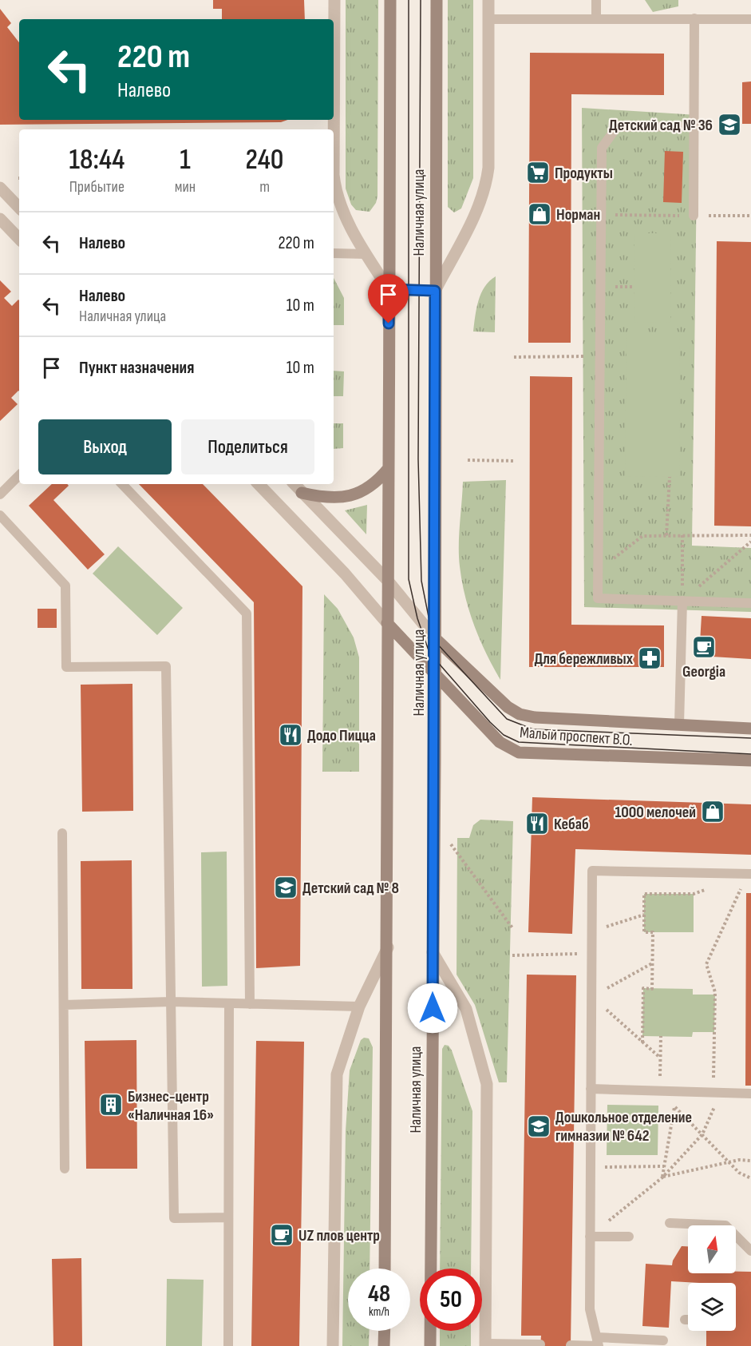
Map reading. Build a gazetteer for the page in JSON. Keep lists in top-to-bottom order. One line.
{"streets":{"main road":["Наличная улица","Малый проспект В.О."]},"crossings":[["Наличная улица","Малый проспект В.О."]],"places":{"school or university":["Детский сад № 36","Детский сад № 8","Дошкольное отделение гимназии № 642"],"supermarket":["Продукты"],"shop":["Норман","1000 мелочей"],"cafe":["Georgia","UZ плов центр"],"pharmacy":["Для бережливых"],"restaurant":["Додо Пицца","Кебаб"],"building":["Бизнес-центр «Наличная 16»"]},"north":"top","page":{"turn":["220 m","Налево"],"eta":["18:44","Прибытие","1","мин","240","m"],"list":[{"name":"Налево","value":"220 m"},{"name":"Налево","note":"Наличная улица","value":"10 m"},{"name":"Пункт назначения","value":"10 m"}],"buttons":["Выход","Поделиться"],"speed":"48 km/h","limit":"50"}}
